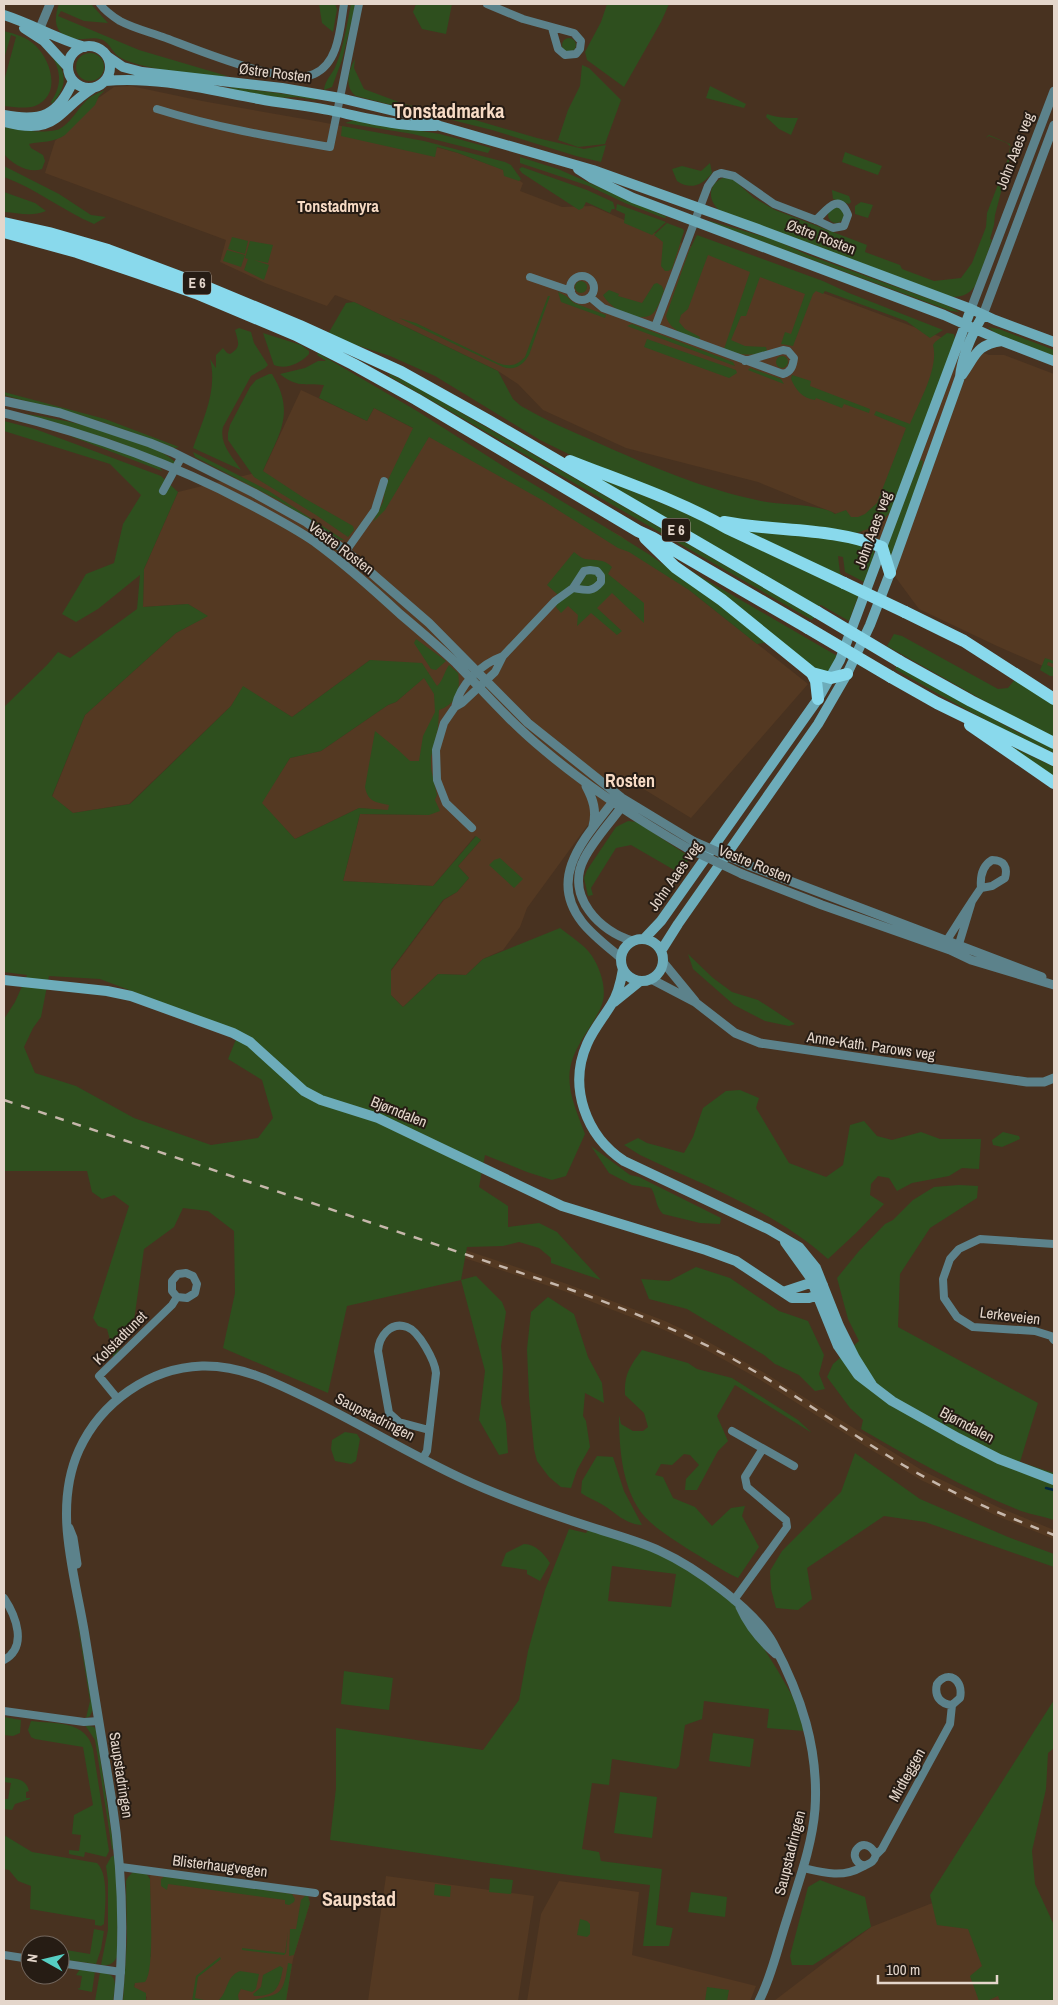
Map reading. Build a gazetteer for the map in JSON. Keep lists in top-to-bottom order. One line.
{"streets":{"highway":["E 6"],"main road":["Østre Rosten","John Aaes veg","Bjørndalen"],"street":["Vestre Rosten","Anne-Kath. Parows veg","Lerkeveien","Kolstadtunet","Saupstadringen","Midteggen","Blisterhaugvegen"]},"crossings":[["Østre Rosten","John Aaes veg"],["John Aaes veg","E 6"],["John Aaes veg","Anne-Kath. Parows veg"],["Kolstadtunet","Saupstadringen"],["Saupstadringen","Midteggen"],["Saupstadringen","Blisterhaugvegen"]],"districts":["Tonstadmarka","Tonstadmyra","Rosten","Saupstad"],"scale_bar":"100 m","north":"left"}
